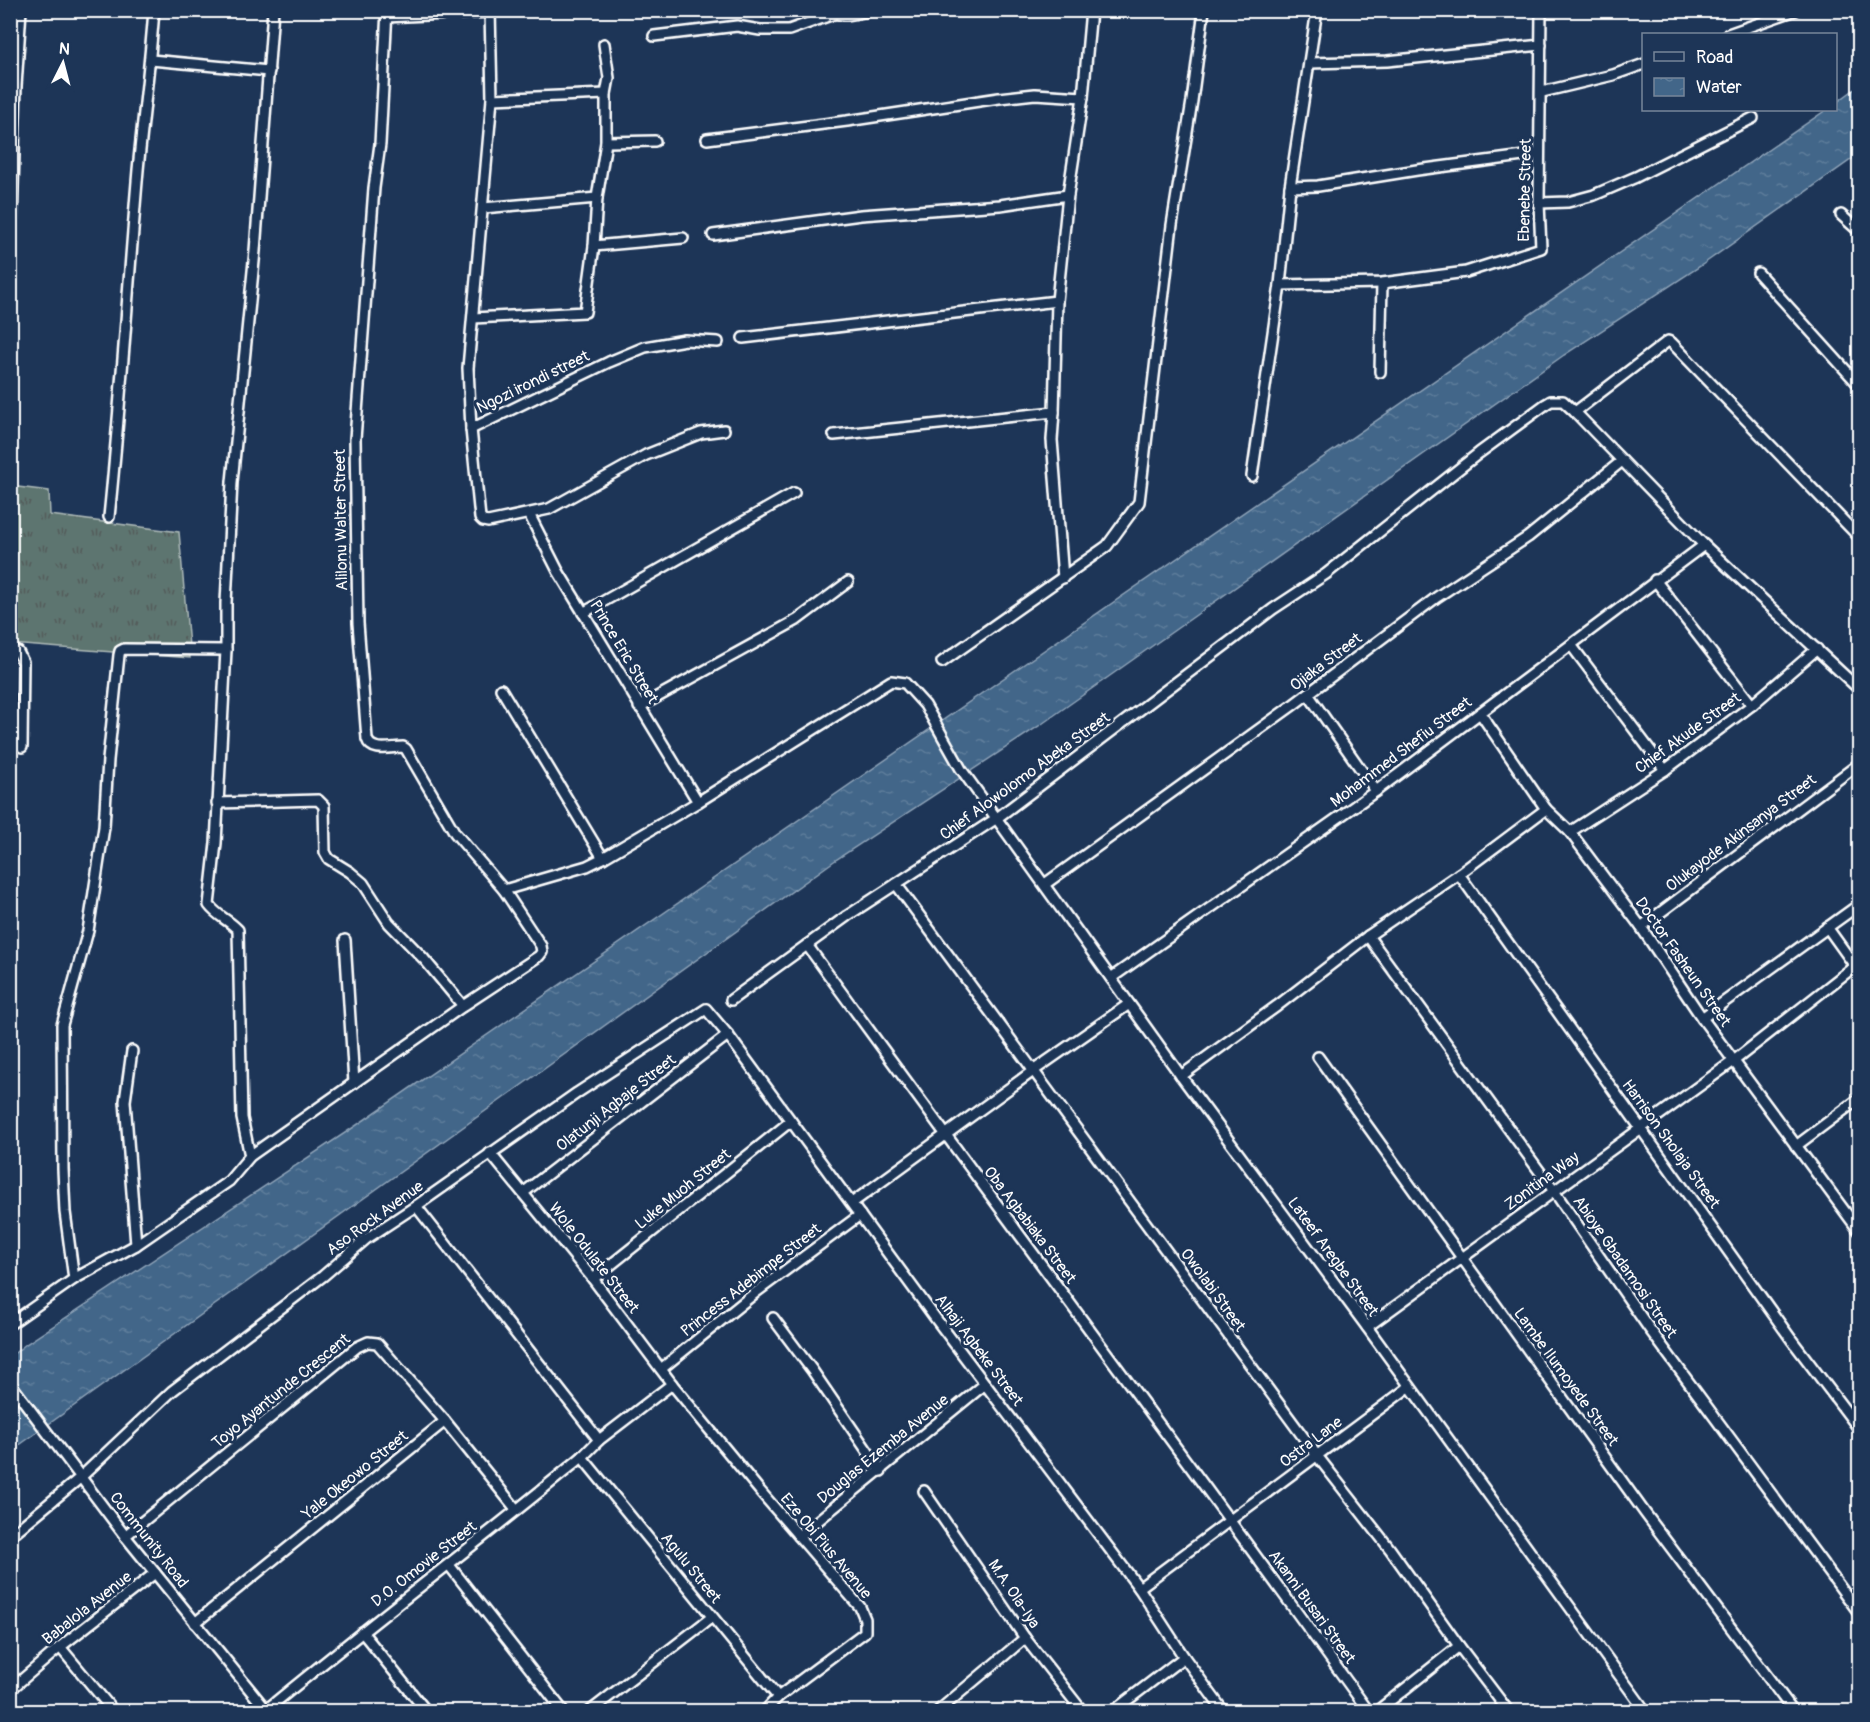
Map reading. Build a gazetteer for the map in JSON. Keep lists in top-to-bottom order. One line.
{"streets":{"street":["Ebenebe Street","Ngozi irondi street","Alilonu Walter Street","Prince Eric Street","Ojiaka Street","Chief Akude Street","Mohammed Shefiu Street","Chief Alowolomo Abeka Street","Olukayode Akinsanya Street","Doctor Fasheun Street","Olatunji Agbaje Street","Harrison Sholaja Street","Zonitina Way","Luke Muoh Street","Aso Rock Avenue","Oba Agbabiaka Street","Lateef Aregbe Street","Wole Odulate Street","Abioye Gbadamosi Street","Princess Adebimpe Street","Owolabi Street","Alhaji Agbeke Street","Lambe Ilumoyede Street","Toyo Ayantunde Crescent","Ostra Lane","Douglas Ezemba Avenue","Yale Okeowo Street","Community Road","Eze Obi Pius Avenue","D.O. Omovie Street","Agulu Street","M.A. Ola-Iya","Akanni Busari Street","Babalola Avenue"]},"crossings":[["Alilonu Walter Street","Lateef Aregbe Street"],["Prince Eric Street","Lateef Aregbe Street"],["Ojiaka Street","Lateef Aregbe Street"],["Chief Akude Street","Doctor Fasheun Street"],["Mohammed Shefiu Street","Doctor Fasheun Street"],["Mohammed Shefiu Street","Lateef Aregbe Street"],["Chief Alowolomo Abeka Street","Oba Agbabiaka Street"],["Chief Alowolomo Abeka Street","Lateef Aregbe Street"],["Chief Alowolomo Abeka Street","Owolabi Street"],["Olukayode Akinsanya Street","Doctor Fasheun Street"],["Doctor Fasheun Street","Zonitina Way"],["Olatunji Agbaje Street","Wole Odulate Street"],["Olatunji Agbaje Street","Alhaji Agbeke Street"],["Harrison Sholaja Street","Zonitina Way"],["Zonitina Way","Lateef Aregbe Street"],["Zonitina Way","Abioye Gbadamosi Street"],["Zonitina Way","Lambe Ilumoyede Street"],["Luke Muoh Street","Wole Odulate Street"],["Luke Muoh Street","Alhaji Agbeke Street"],["Aso Rock Avenue","Wole Odulate Street"],["Aso Rock Avenue","Alhaji Agbeke Street"],["Aso Rock Avenue","Community Road"],["Oba Agbabiaka Street","Ostra Lane"],["Oba Agbabiaka Street","Akanni Busari Street"],["Lateef Aregbe Street","Ostra Lane"],["Wole Odulate Street","Princess Adebimpe Street"],["Wole Odulate Street","Eze Obi Pius Avenue"],["Wole Odulate Street","D.O. Omovie Street"],["Princess Adebimpe Street","Alhaji Agbeke Street"],["Owolabi Street","Ostra Lane"],["Alhaji Agbeke Street","Ostra Lane"],["Alhaji Agbeke Street","Douglas Ezemba Avenue"],["Toyo Ayantunde Crescent","Yale Okeowo Street"],["Toyo Ayantunde Crescent","Community Road"],["Ostra Lane","Akanni Busari Street"],["Douglas Ezemba Avenue","Eze Obi Pius Avenue"],["Yale Okeowo Street","Community Road"],["Community Road","D.O. Omovie Street"],["Community Road","Babalola Avenue"],["Eze Obi Pius Avenue","D.O. Omovie Street"],["Eze Obi Pius Avenue","Agulu Street"],["D.O. Omovie Street","Agulu Street"]],"legend":["Road","Water"],"north":"top"}
